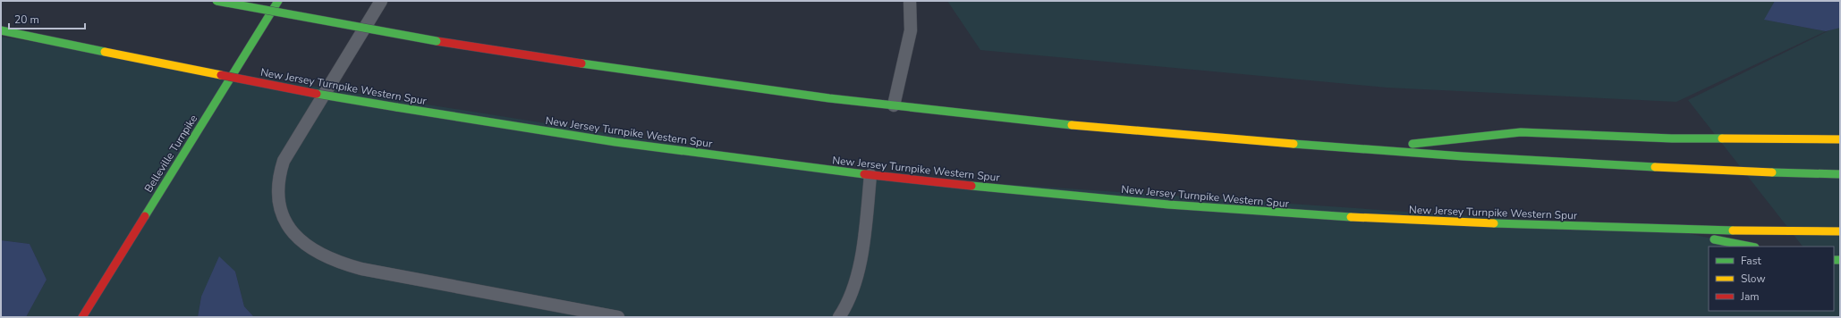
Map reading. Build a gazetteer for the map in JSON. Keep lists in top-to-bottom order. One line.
{"streets":{"main road":["New Jersey Turnpike Western Spur","Belleville Turnpike"]},"legend":["Fast","Slow","Jam"],"scale_bar":"20 m"}
